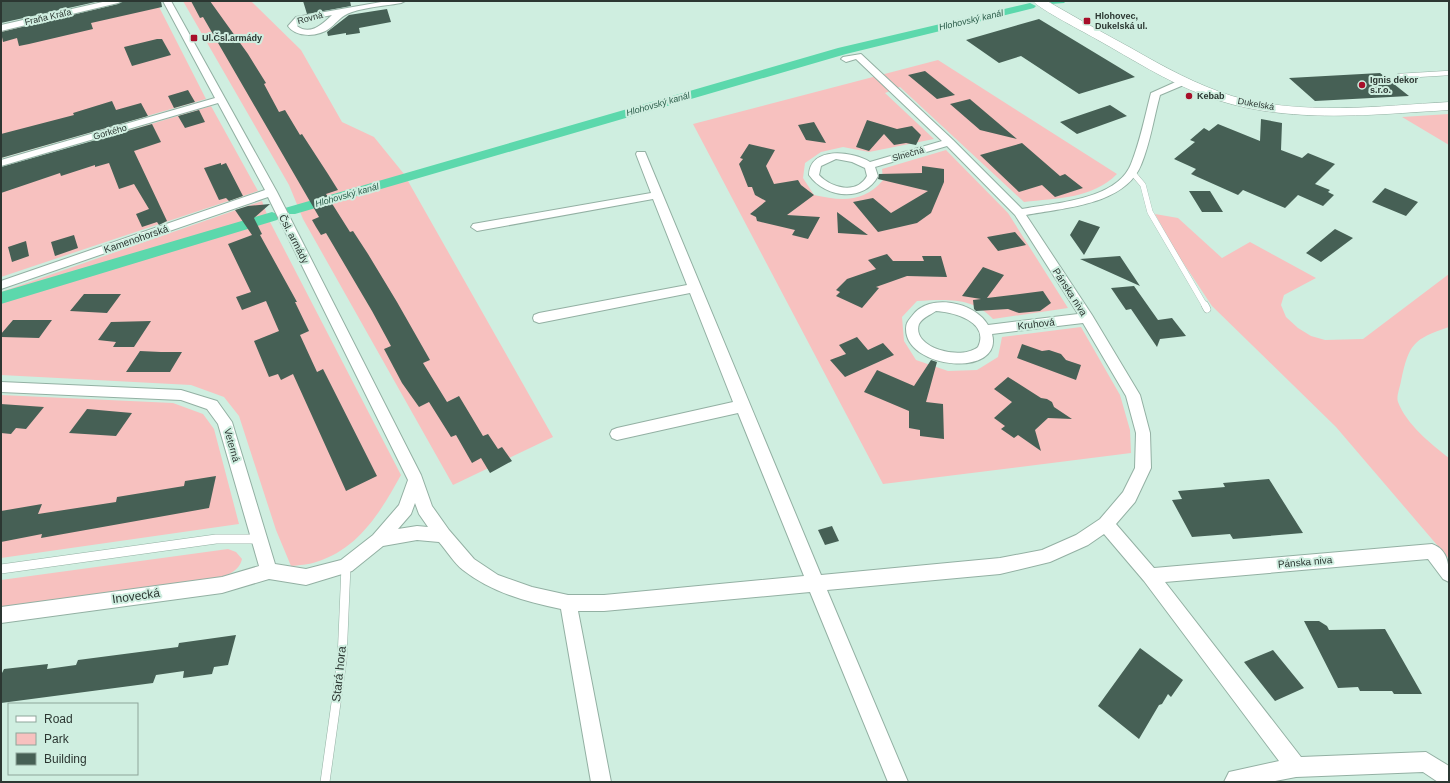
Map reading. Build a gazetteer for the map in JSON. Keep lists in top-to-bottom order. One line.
{"streets":{"main road":["Dukelská"],"street":["Fraňa Kráľa","Rovná","Gorkého","Slnečná","Kamenohorská","Čsl. armády","Pánska niva","Kruhová","Veterná","Inovecká"],"lane":["Stará hora"]},"crossings":[["Gorkého","Čsl. armády"],["Slnečná","Pánska niva"],["Kamenohorská","Čsl. armády"],["Čsl. armády","Pánska niva"],["Pánska niva","Kruhová"],["Veterná","Inovecká"]],"water":["Hlohovský kanál"],"places":{"transit":["Hlohovec, Dukelská ul.","Ul.Čsl.armády"],"other":["Ignis dekor s.r.o.","Kebab"]},"legend":["Road","Park","Building"]}
